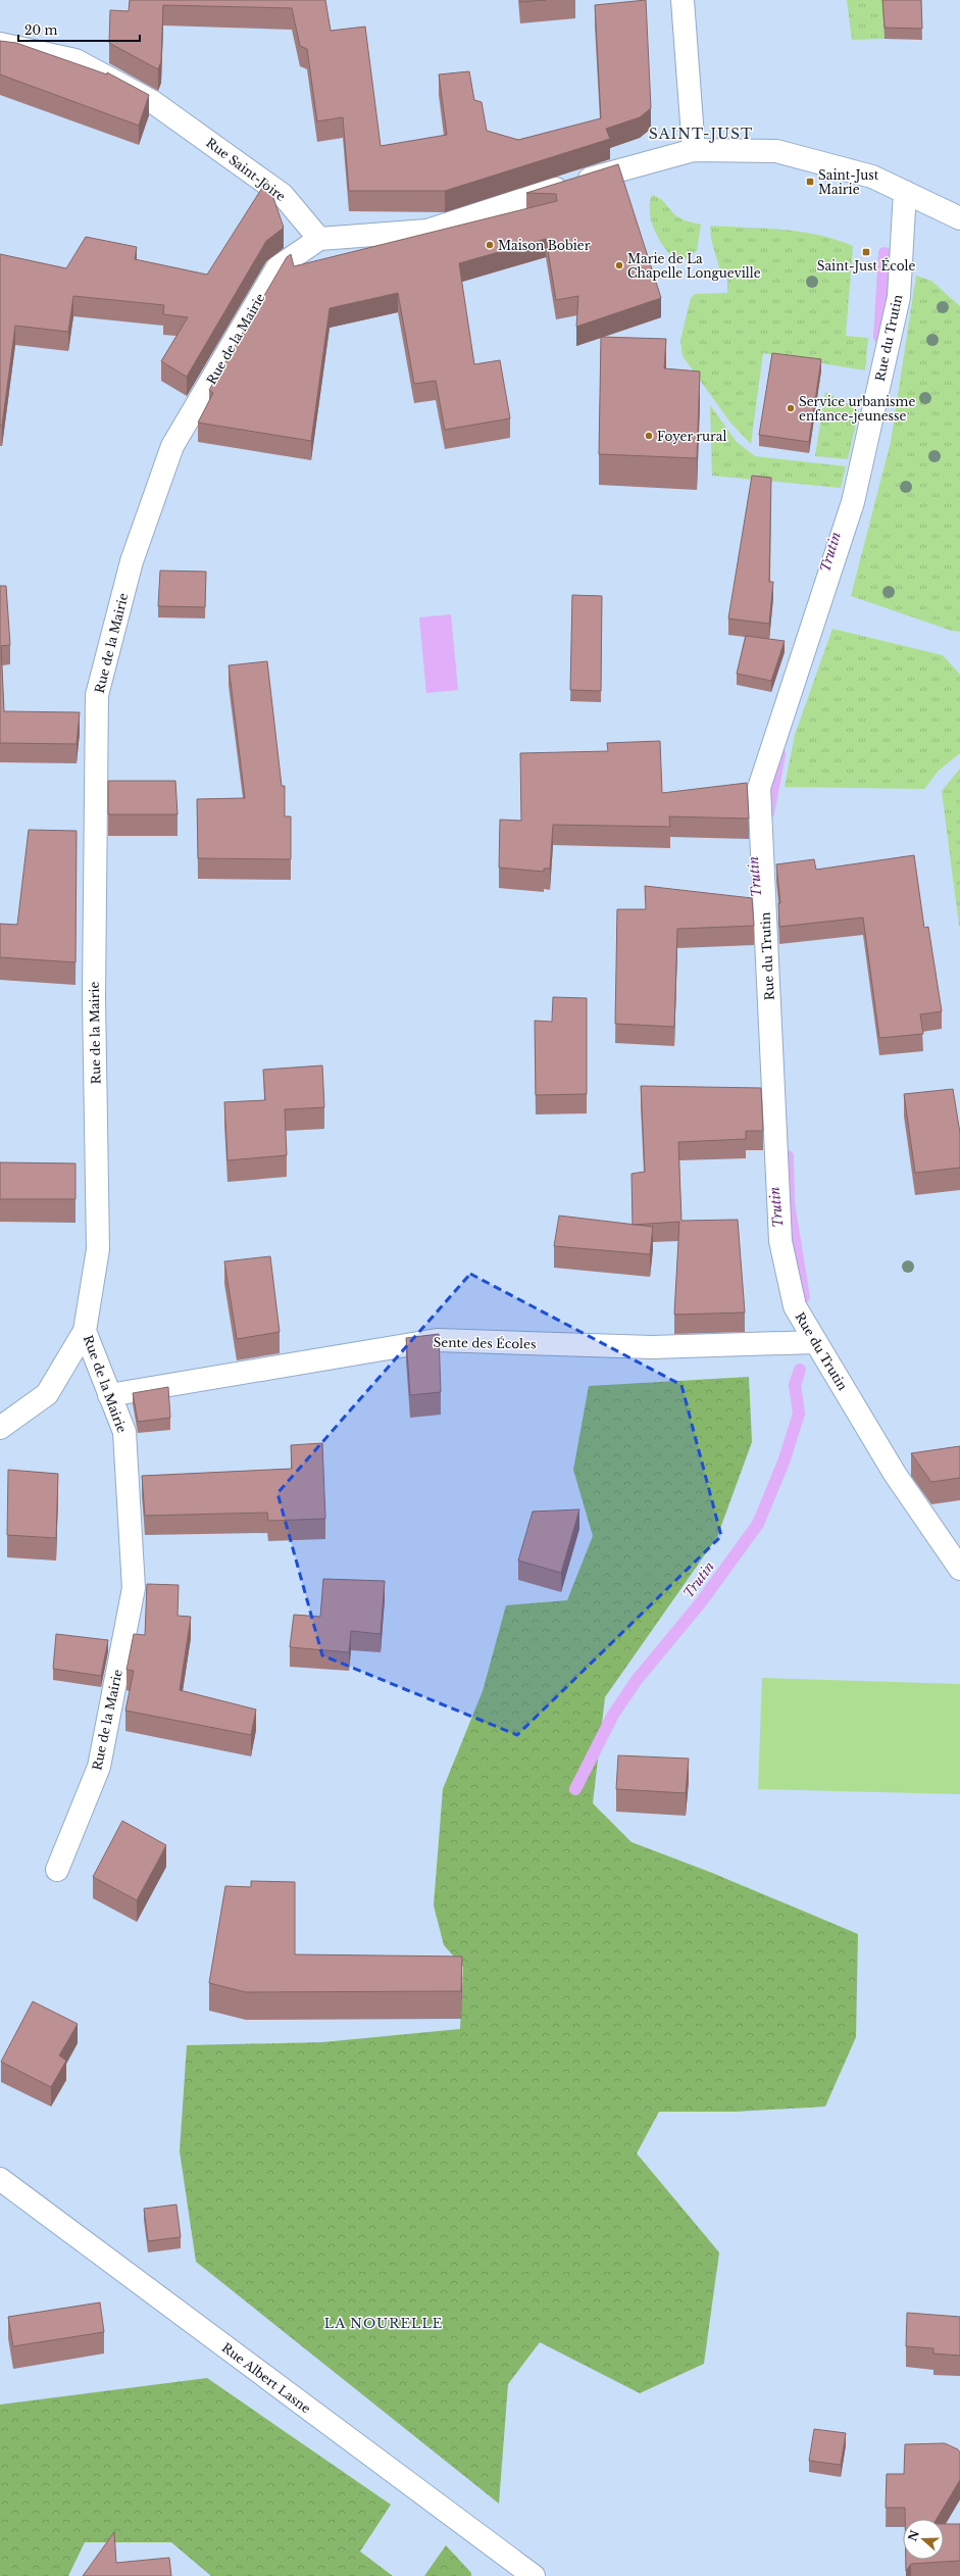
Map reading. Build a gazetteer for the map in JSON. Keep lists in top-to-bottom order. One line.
{"streets":{"street":["Rue Saint-Joire","Rue du Trutin","Rue de la Mairie","Sente des Écoles","Rue Albert Lasne"]},"crossings":[["Rue Saint-Joire","Rue de la Mairie"],["Rue du Trutin","Sente des Écoles"],["Rue de la Mairie","Sente des Écoles"]],"districts":["SAINT-JUST","LA NOURELLE"],"water":["Trutin"],"places":{"transit":["Saint-Just Mairie","Saint-Just École"],"other":["Maison Bobier","Marie de La Chapelle Longueville","Service urbanisme enfance-jeunesse","Foyer rural"]},"scale_bar":"20 m","north":"left"}
